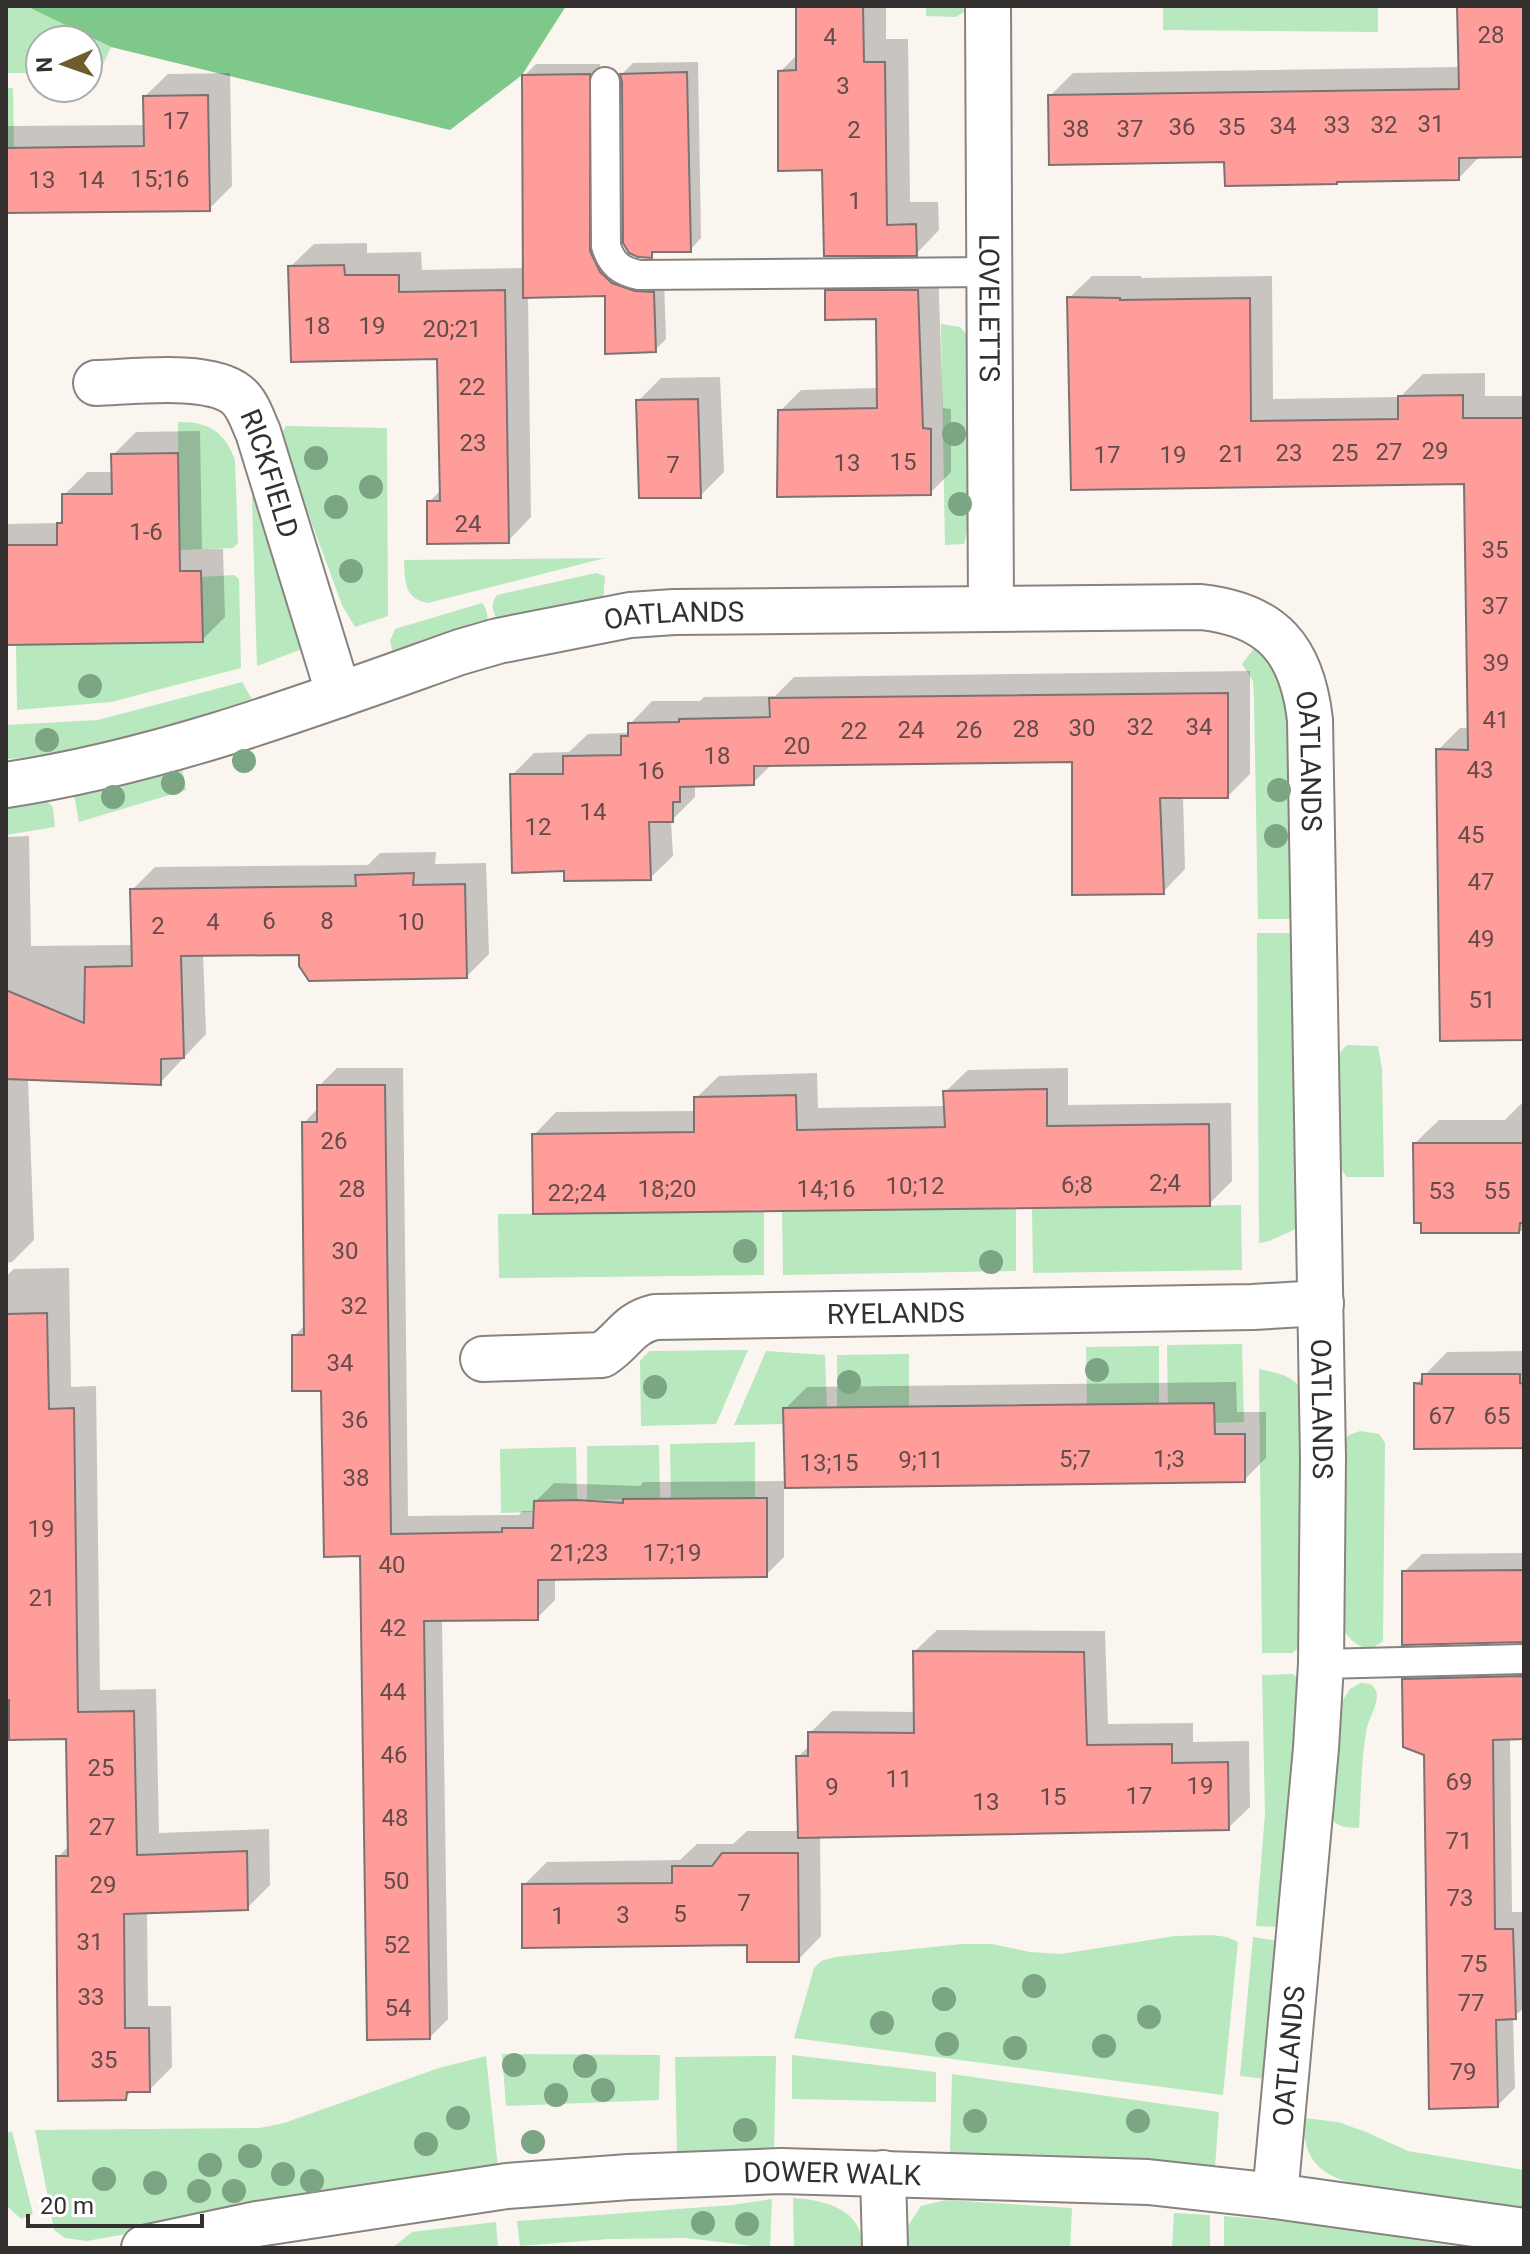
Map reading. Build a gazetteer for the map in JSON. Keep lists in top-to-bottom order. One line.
{"streets":{"street":["LOVELETTS","RICKFIELD","OATLANDS","RYELANDS","DOWER WALK"]},"crossings":[["LOVELETTS","OATLANDS"],["RICKFIELD","OATLANDS"],["OATLANDS","RYELANDS"],["OATLANDS","DOWER WALK"]],"house_numbers":["28","4","3","17","31","33","32","34","36","35","38","37","2","15;16","13","14","1","18","19","20;21","22","23","29","27","23","25","21","17","19","15","13","7","24","1-6","35","37","39","41","32","34","30","28","24","26","22","20","18","43","16","14","12","45","47","6","8","4","10","2","49","51","26","2;4","6;8","10;12","28","18;20","14;16","53","55","22;24","30","32","34","67","65","36","5;7","1;3","9;11","13;15","38","19","21;23","17;19","40","21","42","44","46","25","11","69","19","9","17","15","13","48","27","71","50","29","73","7","5","3","1","31","52","75","33","77","54","35","79"],"scale_bar":"20 m","north":"left"}
